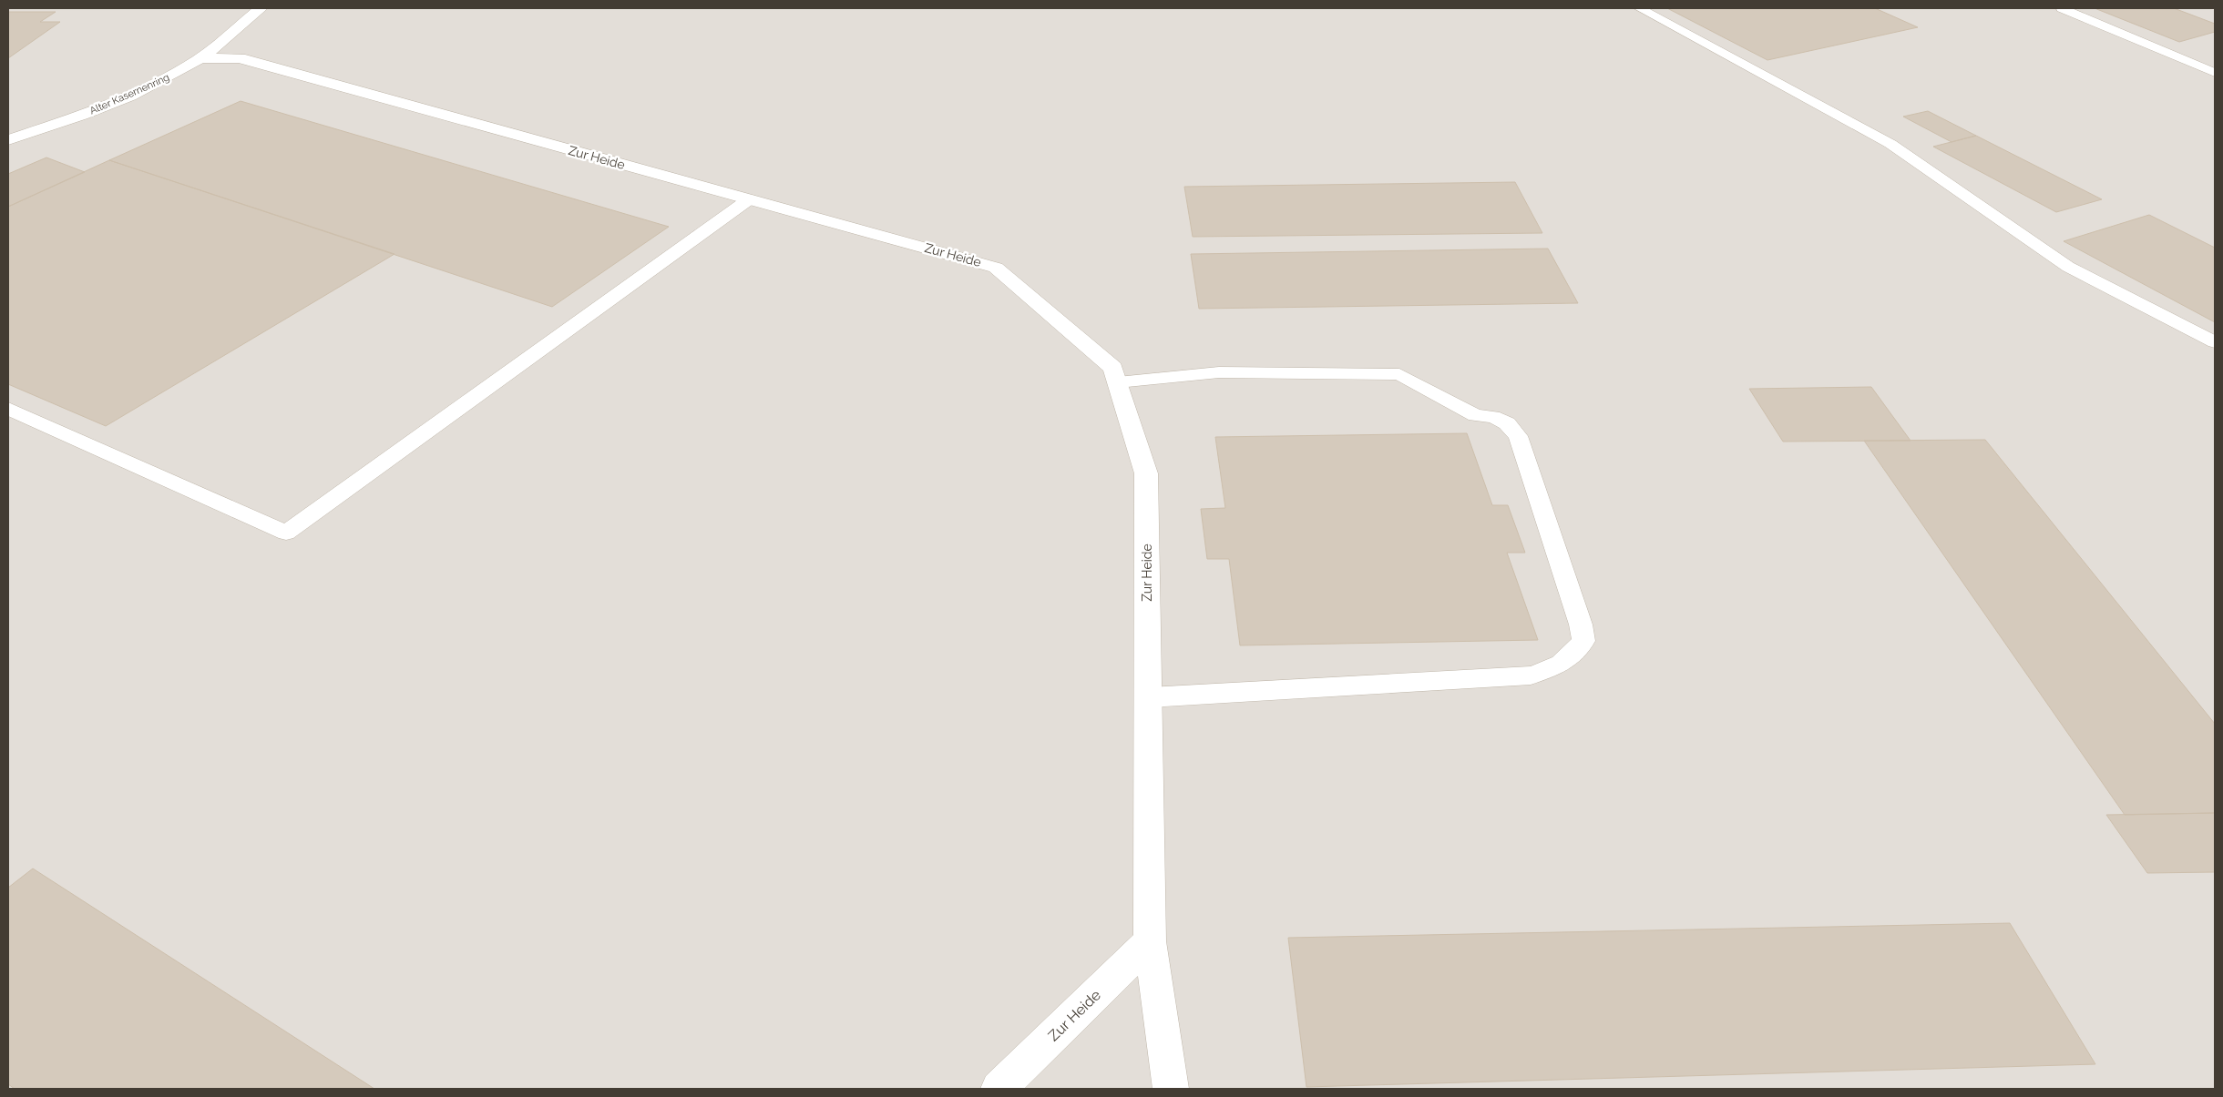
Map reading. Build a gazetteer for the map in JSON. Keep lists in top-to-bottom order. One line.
{"streets":{"street":["Alter Kasernenring","Zur Heide"]},"crossings":[["Alter Kasernenring","Zur Heide"]]}
